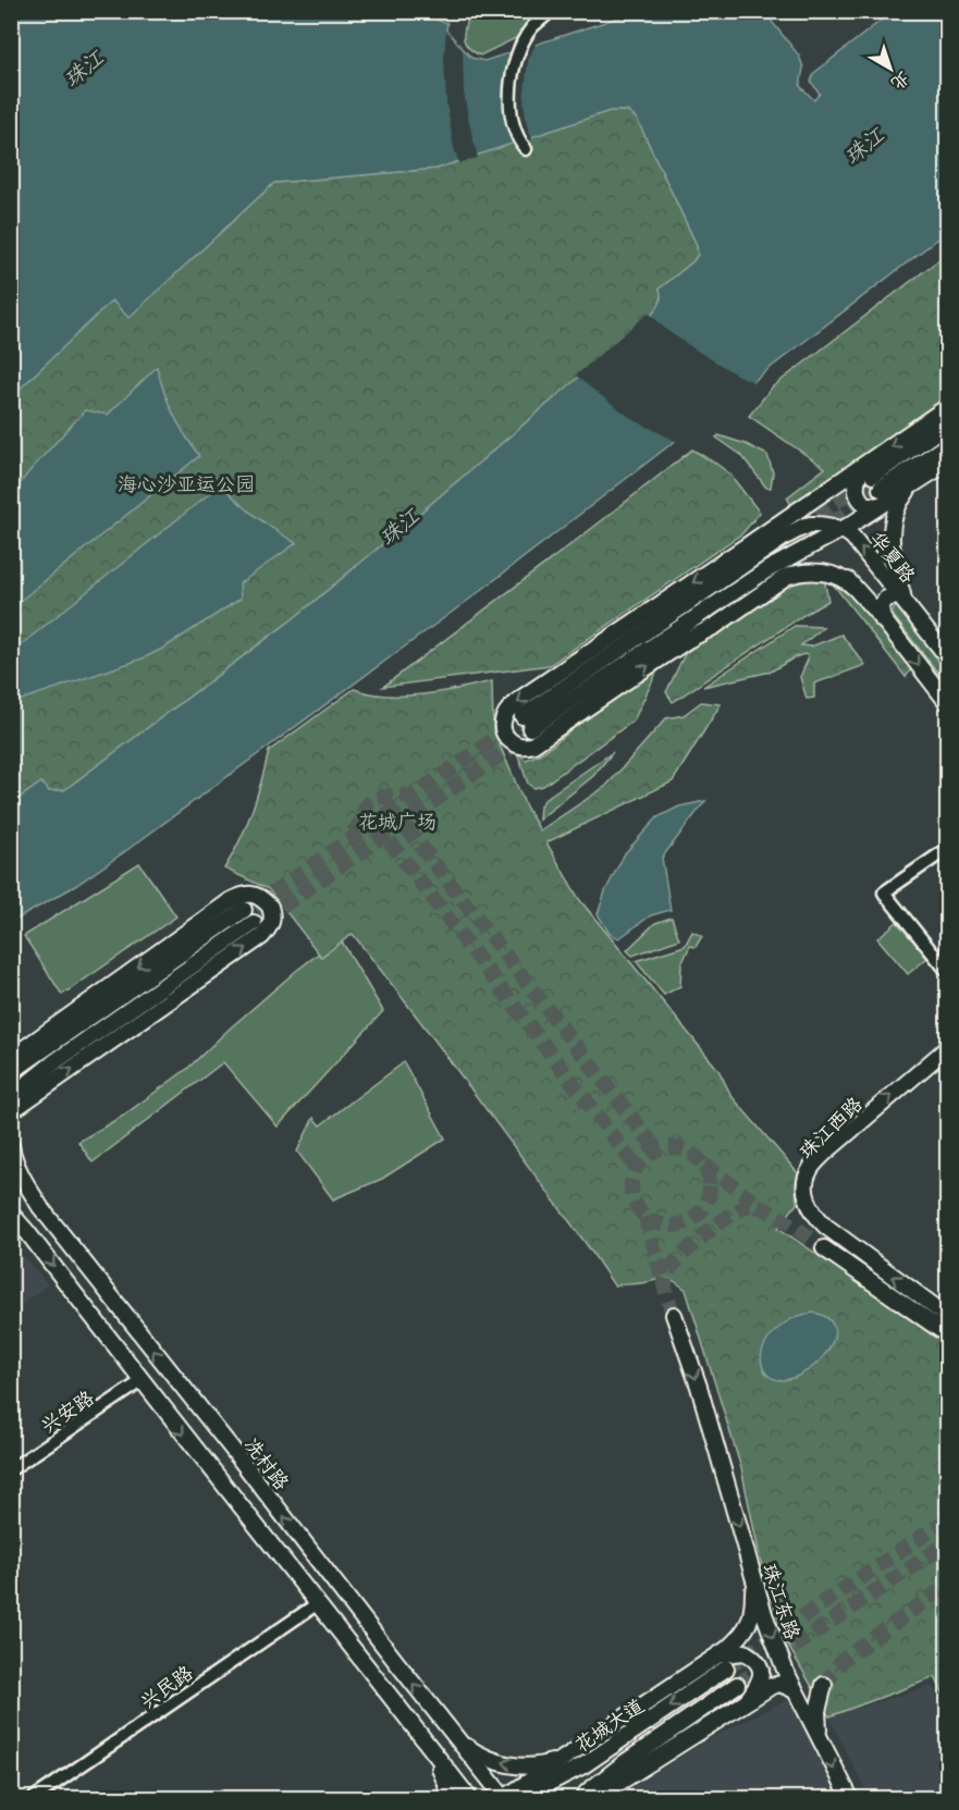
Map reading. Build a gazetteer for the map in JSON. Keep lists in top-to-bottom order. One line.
{"streets":{"main road":["华夏路","珠江西路","冼村路","珠江东路","花城大道"],"street":["兴安路","兴民路"]},"crossings":[["冼村路","花城大道"]],"one_way":["珠江东路"],"water":["珠江"],"parks":["海心沙亚运公园","花城广场"],"north":"bottom right"}
